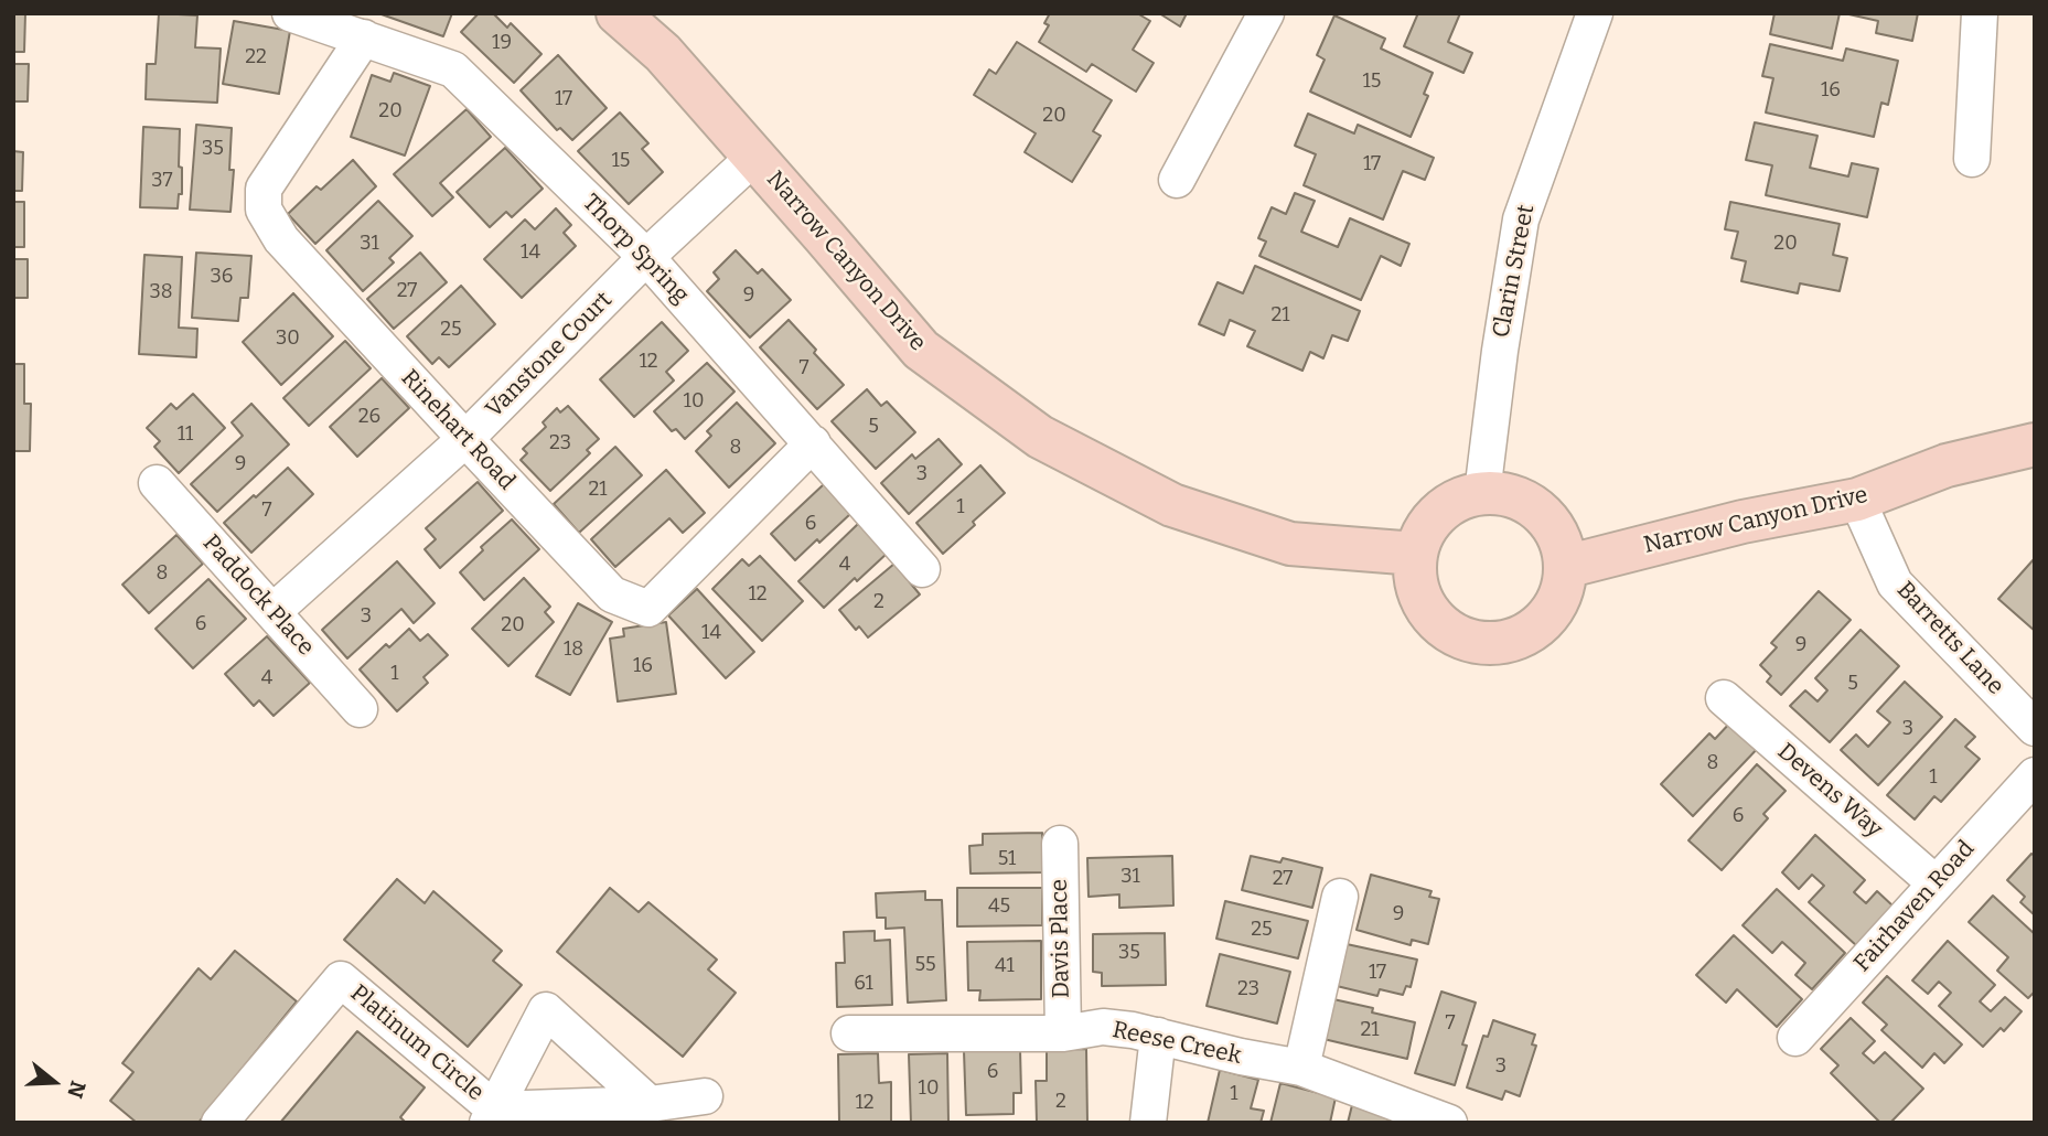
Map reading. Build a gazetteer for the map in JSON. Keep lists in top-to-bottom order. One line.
{"streets":{"street":["Thorp Spring","Narrow Canyon Drive","Clarin Street","Vanstone Court","Rinehart Road","Paddock Place","Barretts Lane","Devens Way","Fairhaven Road","Davis Place","Platinum Circle","Reese Creek"]},"crossings":[["Thorp Spring","Vanstone Court"],["Thorp Spring","Rinehart Road"],["Narrow Canyon Drive","Clarin Street"],["Narrow Canyon Drive","Vanstone Court"],["Narrow Canyon Drive","Barretts Lane"],["Vanstone Court","Rinehart Road"],["Vanstone Court","Paddock Place"],["Devens Way","Fairhaven Road"],["Davis Place","Reese Creek"]],"house_numbers":["19","22","15","16","17","20","20","35","15","17","37","31","20","14","36","27","38","9","21","25","30","12","7","10","26","5","11","23","8","9","3","21","1","7","6","4","8","12","2","3","6","20","14","9","18","16","1","4","5","3","8","1","6","51","31","27","45","9","25","35","55","41","17","61","23","7","21","3","6","10","1","2","12"],"north":"right"}
